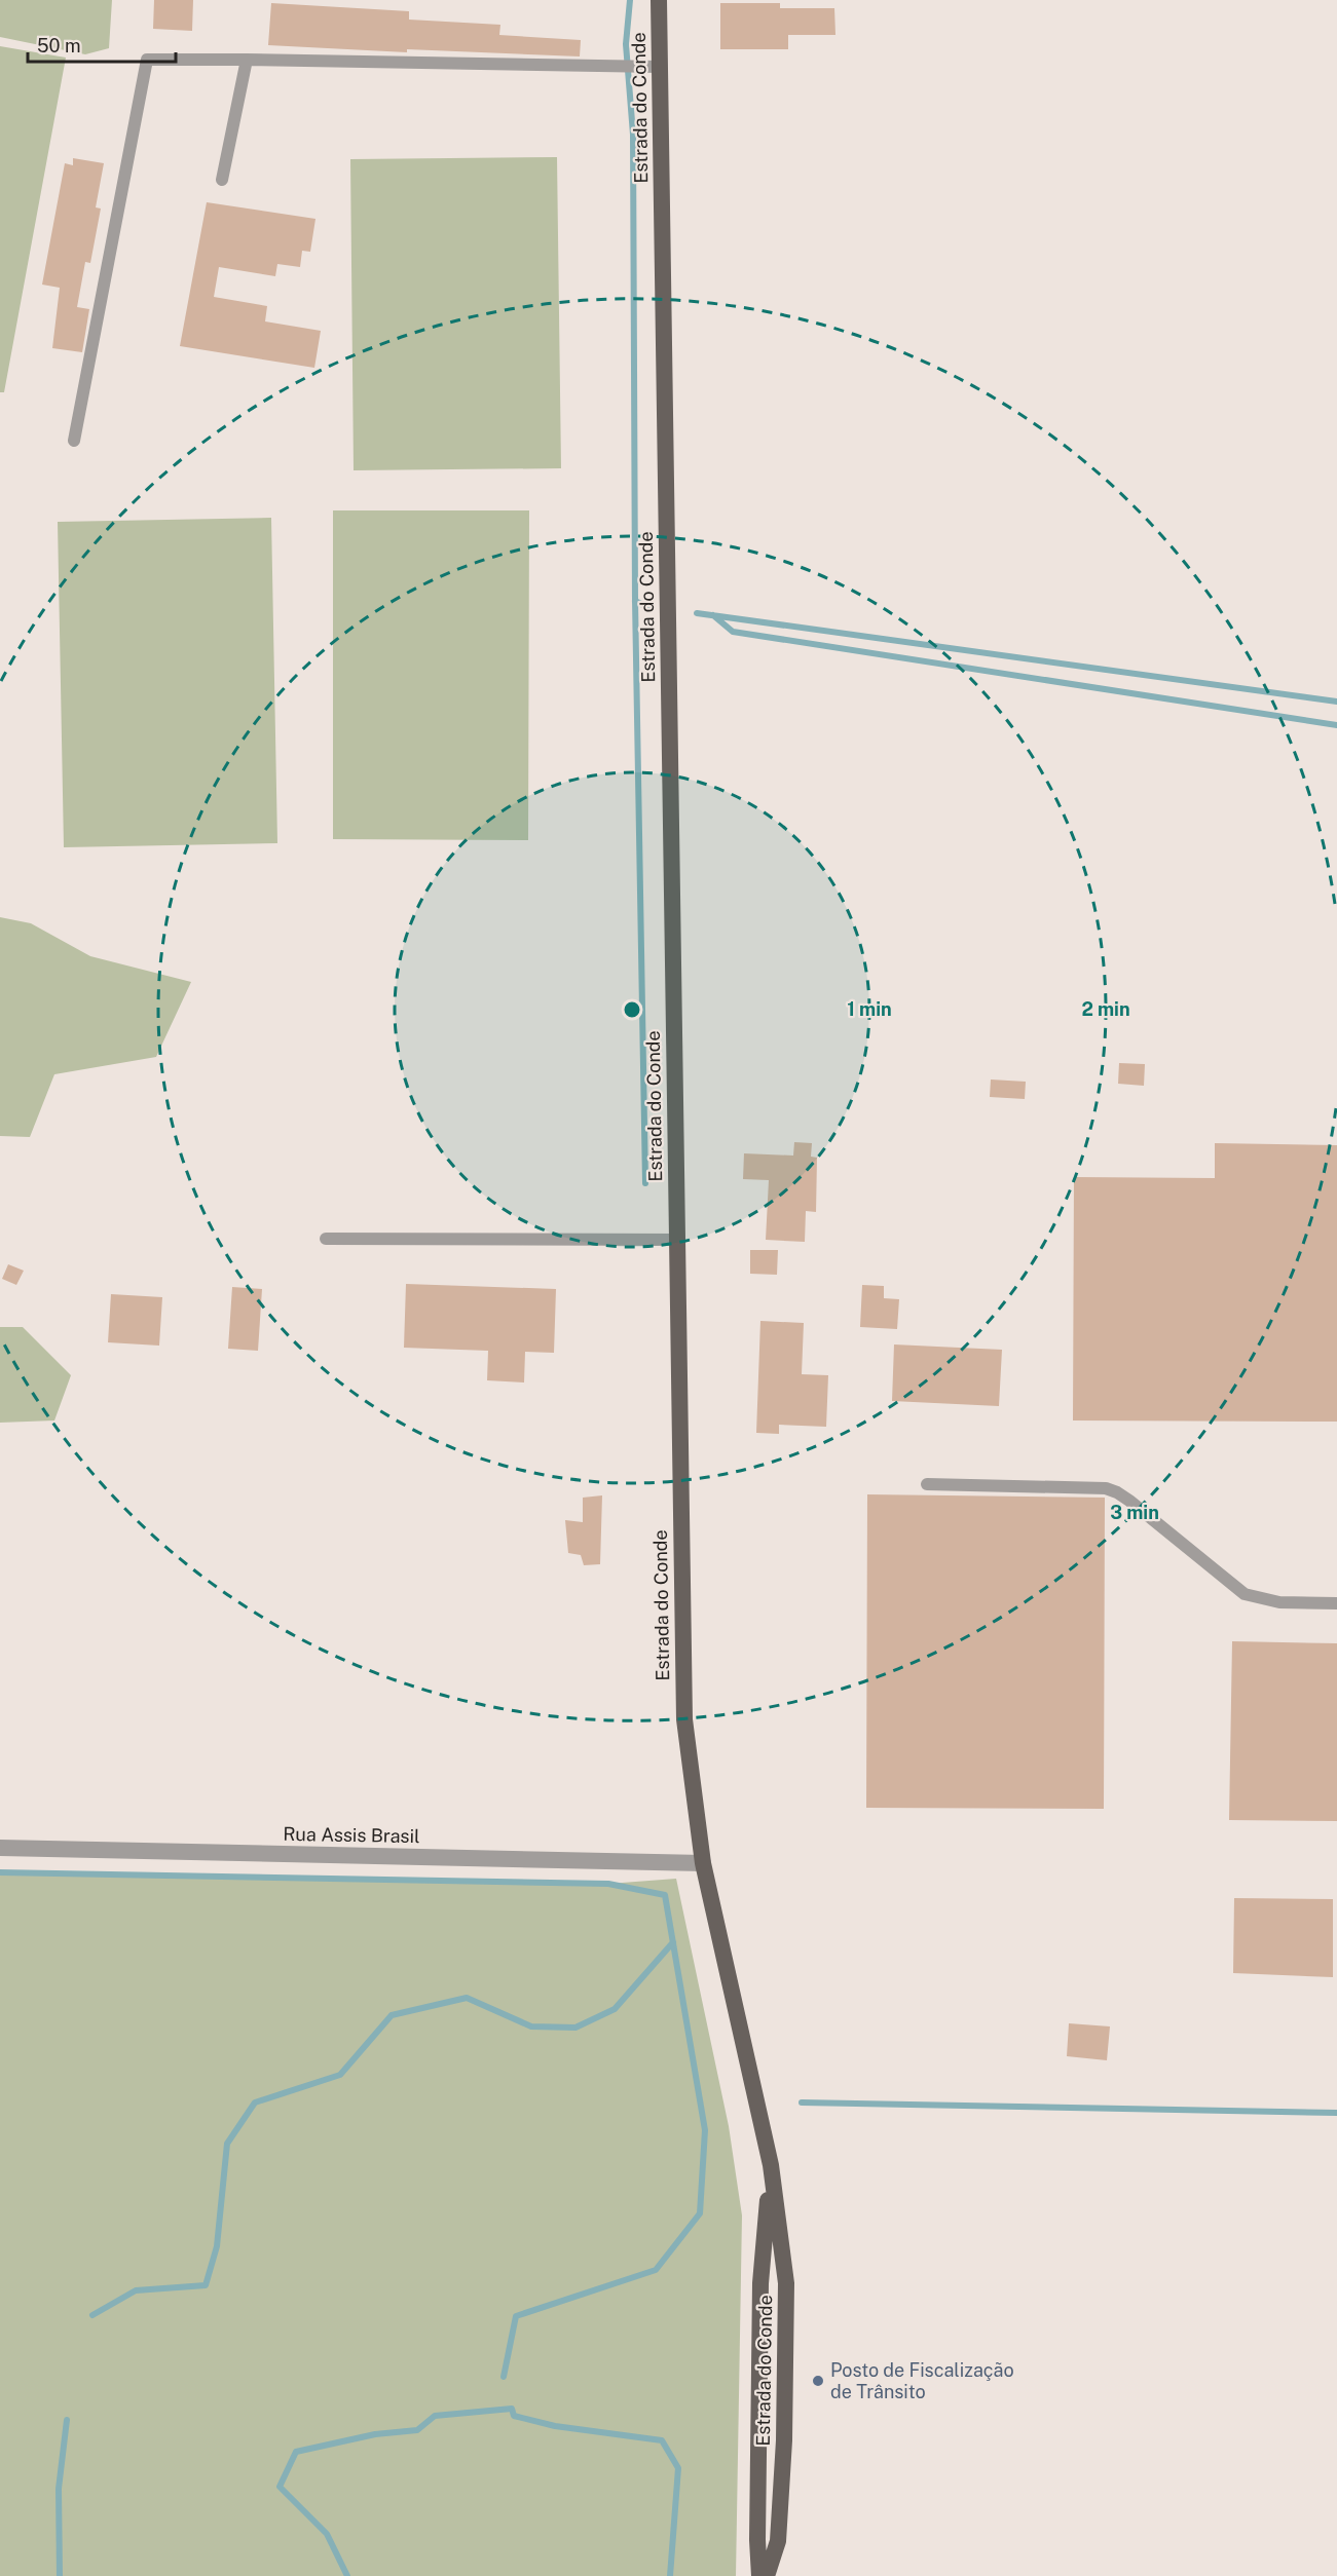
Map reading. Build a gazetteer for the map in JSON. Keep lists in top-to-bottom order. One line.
{"streets":{"main road":["Estrada do Conde"],"street":["Rua Assis Brasil"]},"crossings":[["Estrada do Conde","Rua Assis Brasil"]],"places":["Posto de Fiscalização de Trânsito"],"scale_bar":"50 m","rings":["1 min","2 min","3 min"]}
